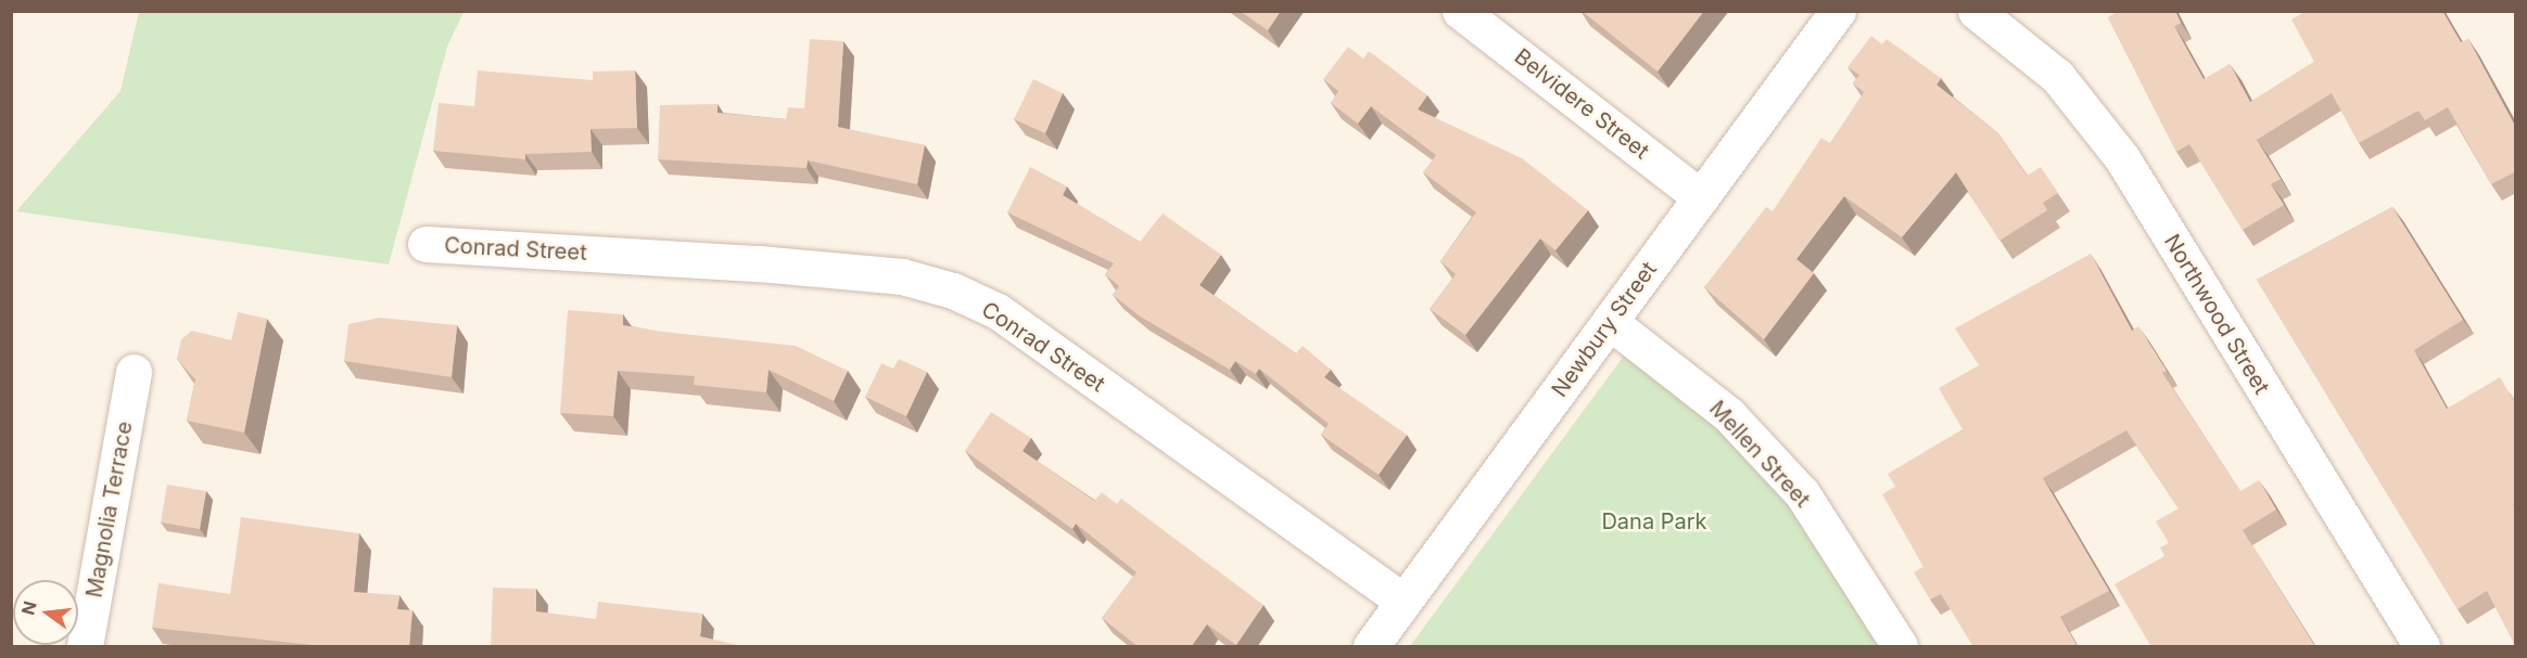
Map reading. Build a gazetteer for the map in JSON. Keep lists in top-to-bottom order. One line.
{"streets":{"street":["Belvidere Street","Conrad Street","Northwood Street","Newbury Street","Mellen Street","Magnolia Terrace"]},"crossings":[["Belvidere Street","Newbury Street"],["Conrad Street","Newbury Street"],["Newbury Street","Mellen Street"]],"parks":["Dana Park"],"north":"left"}
